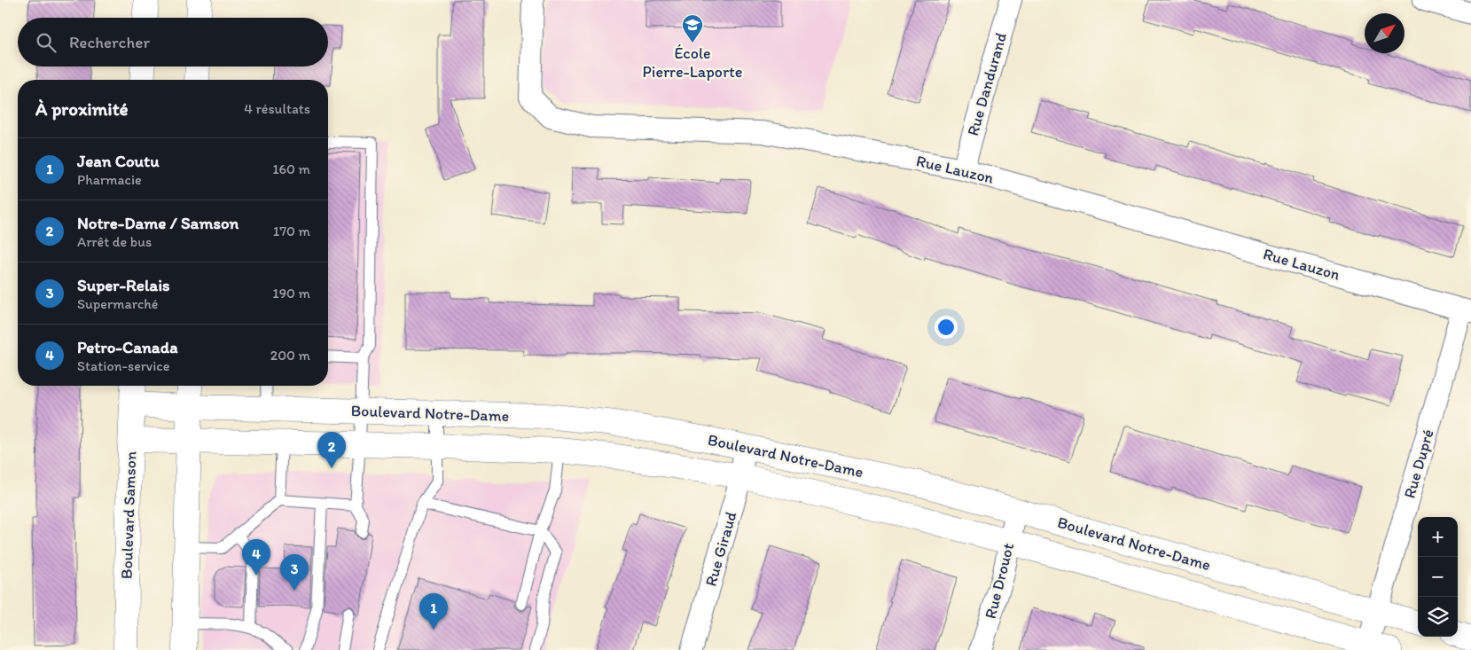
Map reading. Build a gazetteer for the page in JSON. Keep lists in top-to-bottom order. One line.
{"streets":{"street":["Rue Dandurand","Rue Lauzon","Boulevard Notre-Dame","Rue Dupré","Boulevard Samson","Rue Giraud","Rue Drouot"]},"crossings":[["Rue Dandurand","Rue Lauzon"],["Rue Lauzon","Rue Dupré"],["Boulevard Notre-Dame","Rue Dupré"],["Boulevard Notre-Dame","Boulevard Samson"],["Boulevard Notre-Dame","Rue Giraud"],["Boulevard Notre-Dame","Rue Drouot"]],"places":{"school or university":["École Pierre-Laporte"]},"north":"top right","page":{"search":"Rechercher","heading":["À proximité","4 résultats"],"list":[{"mark":"1","name":"Jean Coutu","note":"Pharmacie","value":"160 m"},{"mark":"2","name":"Notre-Dame / Samson","note":"Arrêt de bus","value":"170 m"},{"mark":"3","name":"Super-Relais","note":"Supermarché","value":"190 m"},{"mark":"4","name":"Petro-Canada","note":"Station-service","value":"200 m"}],"pins":["2","4","3","1"],"map_buttons":["+","−"]}}
